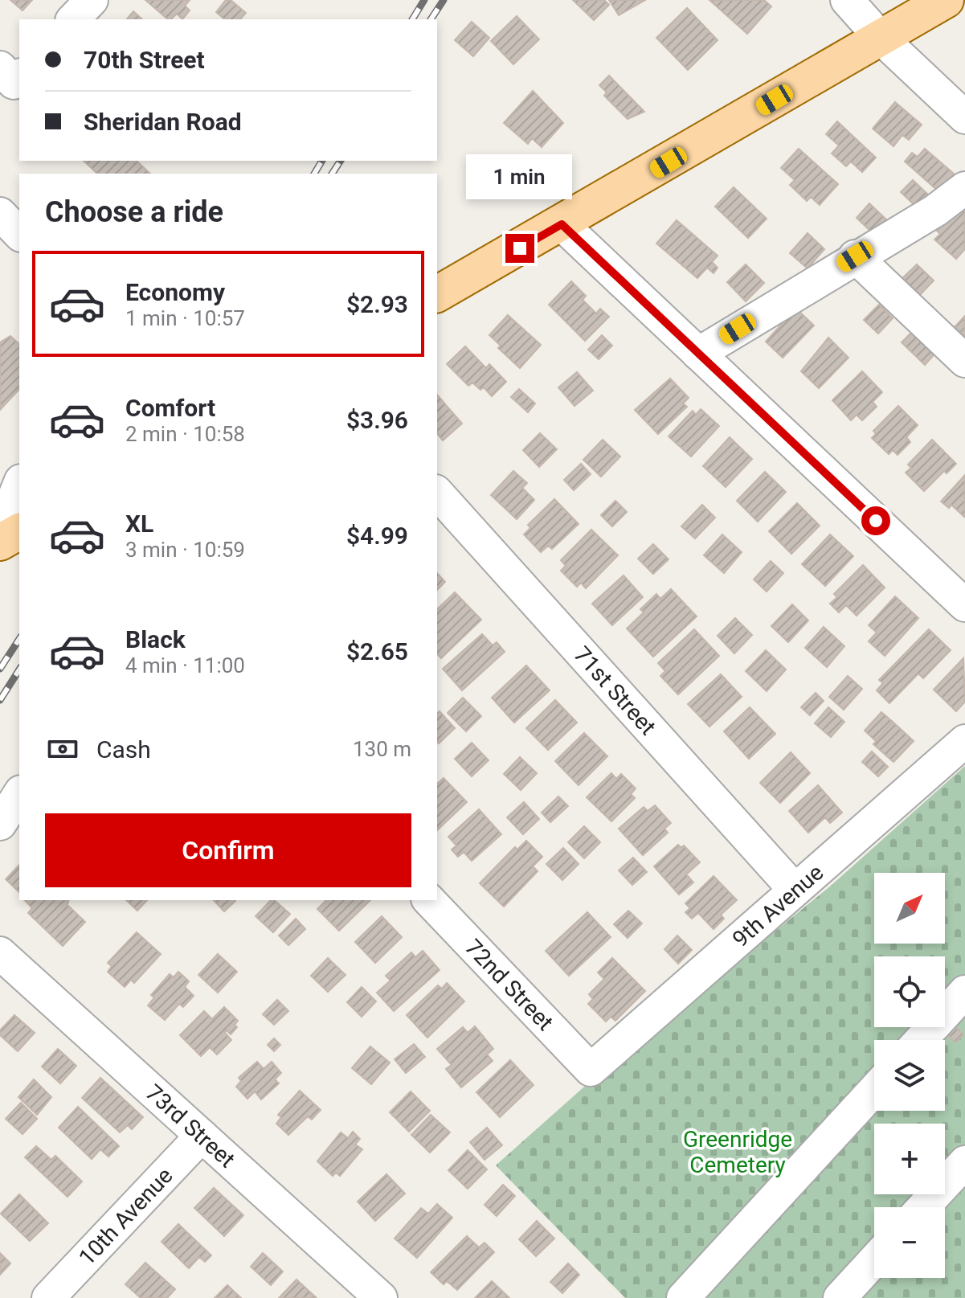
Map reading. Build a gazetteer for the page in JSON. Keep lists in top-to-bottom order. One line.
{"streets":{"street":["71st Street","9th Avenue","72nd Street","73rd Street","10th Avenue"]},"crossings":[["71st Street","9th Avenue"],["9th Avenue","72nd Street"],["73rd Street","10th Avenue"]],"parks":["Greenridge Cemetery"],"north":"top right","page":{"banner":["70th Street","Sheridan Road"],"bubble":"1 min","heading":"Choose a ride","list":[{"name":"Economy","note":"1 min · 10:57","value":"$2.93"},{"name":"Comfort","note":"2 min · 10:58","value":"$3.96"},{"name":"XL","note":"3 min · 10:59","value":"$4.99"},{"name":"Black","note":"4 min · 11:00","value":"$2.65"}],"pay":["Cash","130 m"],"buttons":"Confirm","map_buttons":["+","−"]}}
